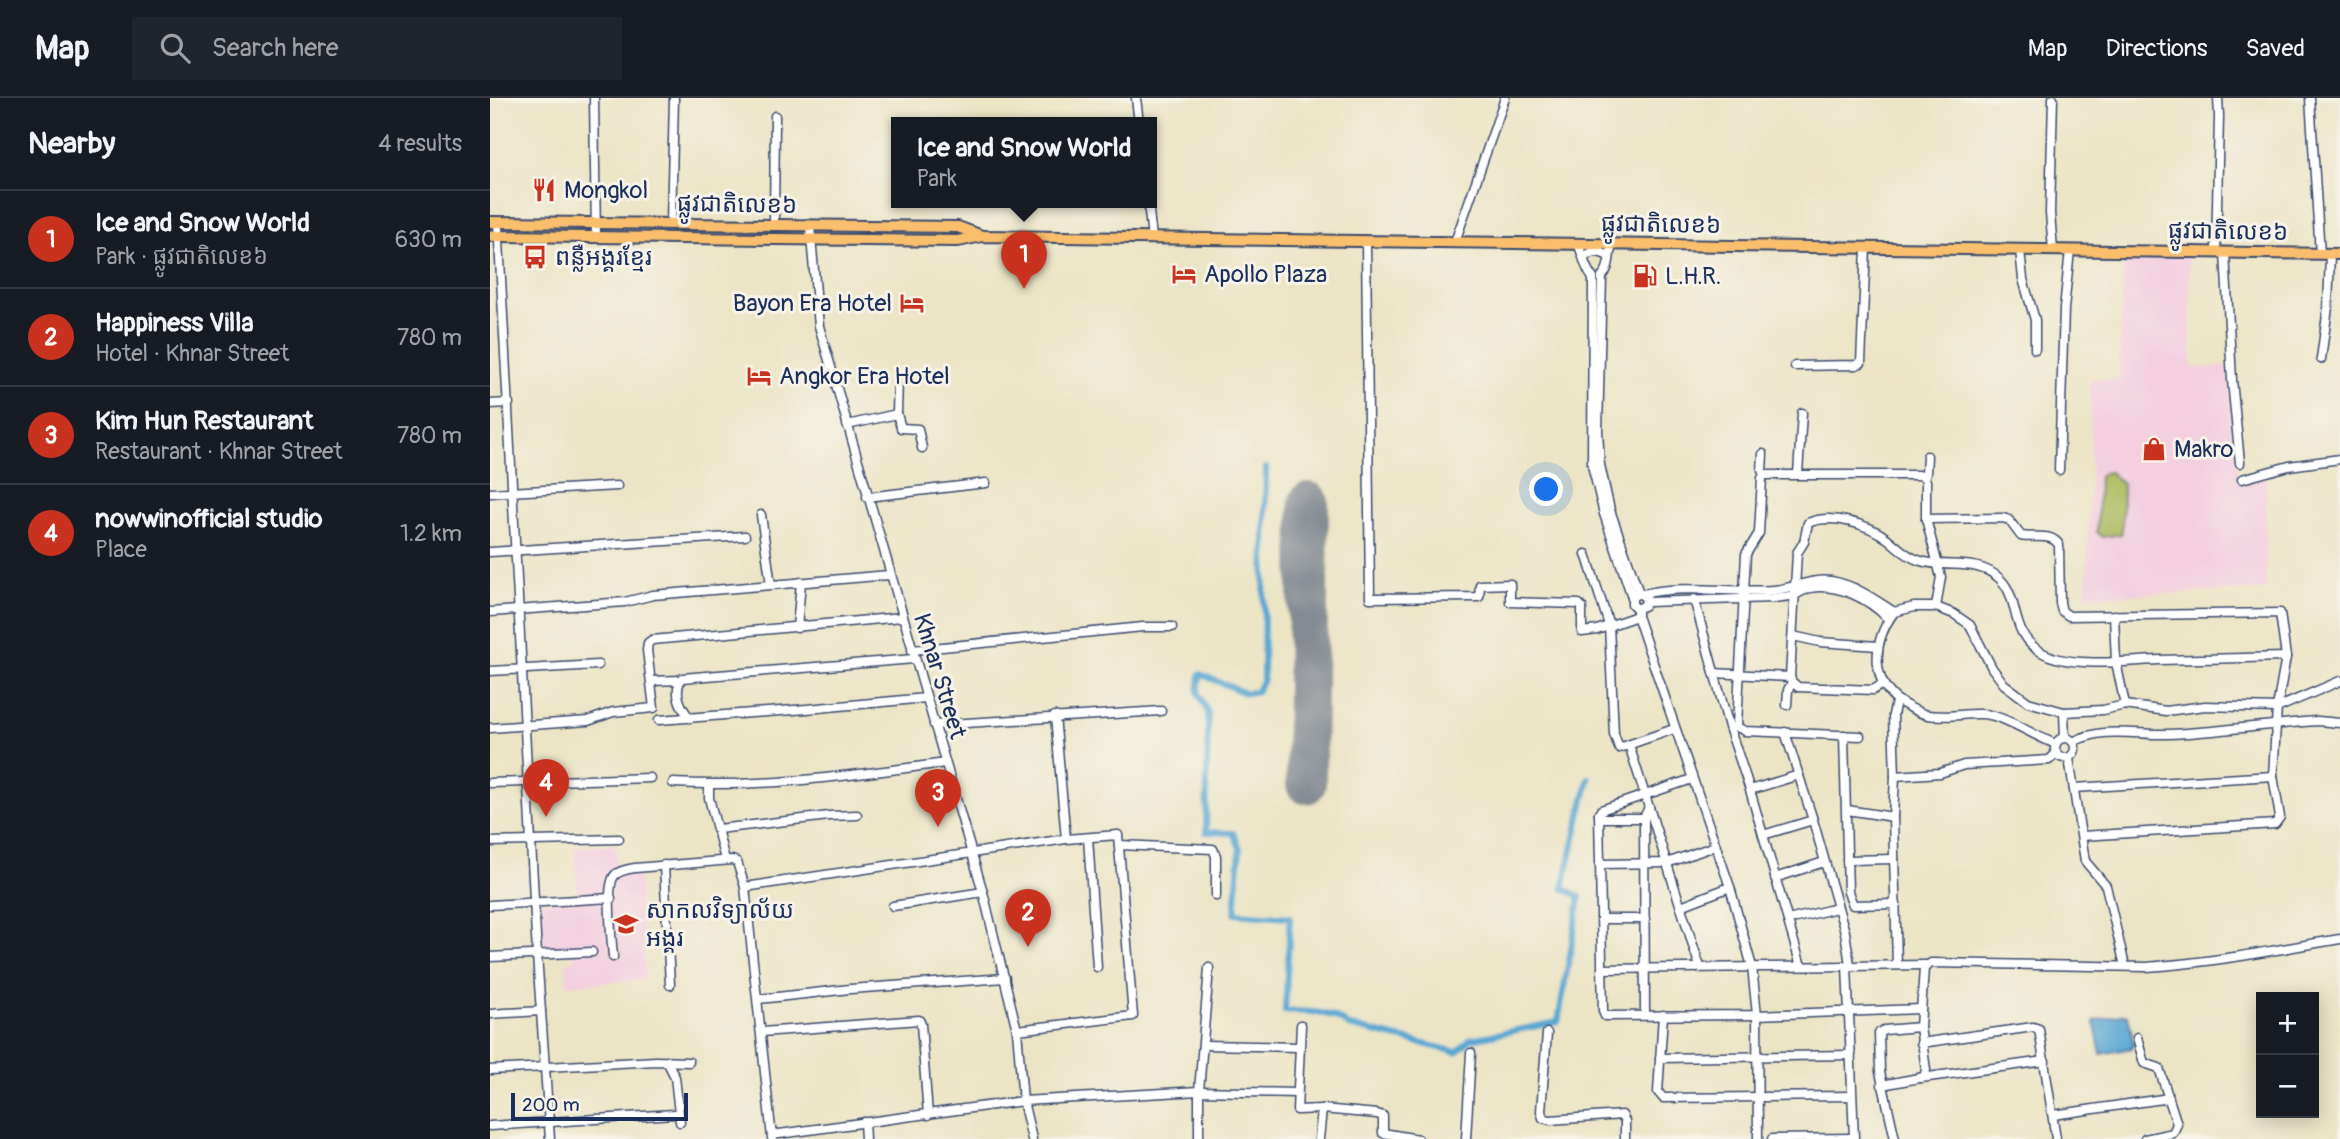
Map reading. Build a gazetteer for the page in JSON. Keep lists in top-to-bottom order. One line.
{"streets":{"highway":["ផ្លូវជាតិលេខ៦"],"street":["Khnar Street"]},"crossings":[["ផ្លូវជាតិលេខ៦","Khnar Street"]],"places":{"restaurant":["Mongkol"],"bus stop":["ពន្លឺអង្គរខ្មែរ"],"hotel":["Apollo Plaza","Bayon Era Hotel","Angkor Era Hotel"],"fuel station":["L.H.R."],"shop":["Makro"],"school or university":["សាកលវិទ្យាល័យ អង្គរ"]},"scale_bar":"200 m","page":{"header":"Map","search":"Search here","nav":["Map","Directions","Saved"],"heading":["Nearby","4 results"],"popup":["Ice and Snow World","Park"],"list":[{"mark":"1","name":"Ice and Snow World","note":"Park · ផ្លូវជាតិលេខ៦","value":"630 m"},{"mark":"2","name":"Happiness Villa","note":"Hotel · Khnar Street","value":"780 m"},{"mark":"3","name":"Kim Hun Restaurant","note":"Restaurant · Khnar Street","value":"780 m"},{"mark":"4","name":"nowwinofficial studio","note":"Place","value":"1.2 km"}],"pins":["1","4","3","2"],"map_buttons":["+","−"],"scale":"200 m"}}
